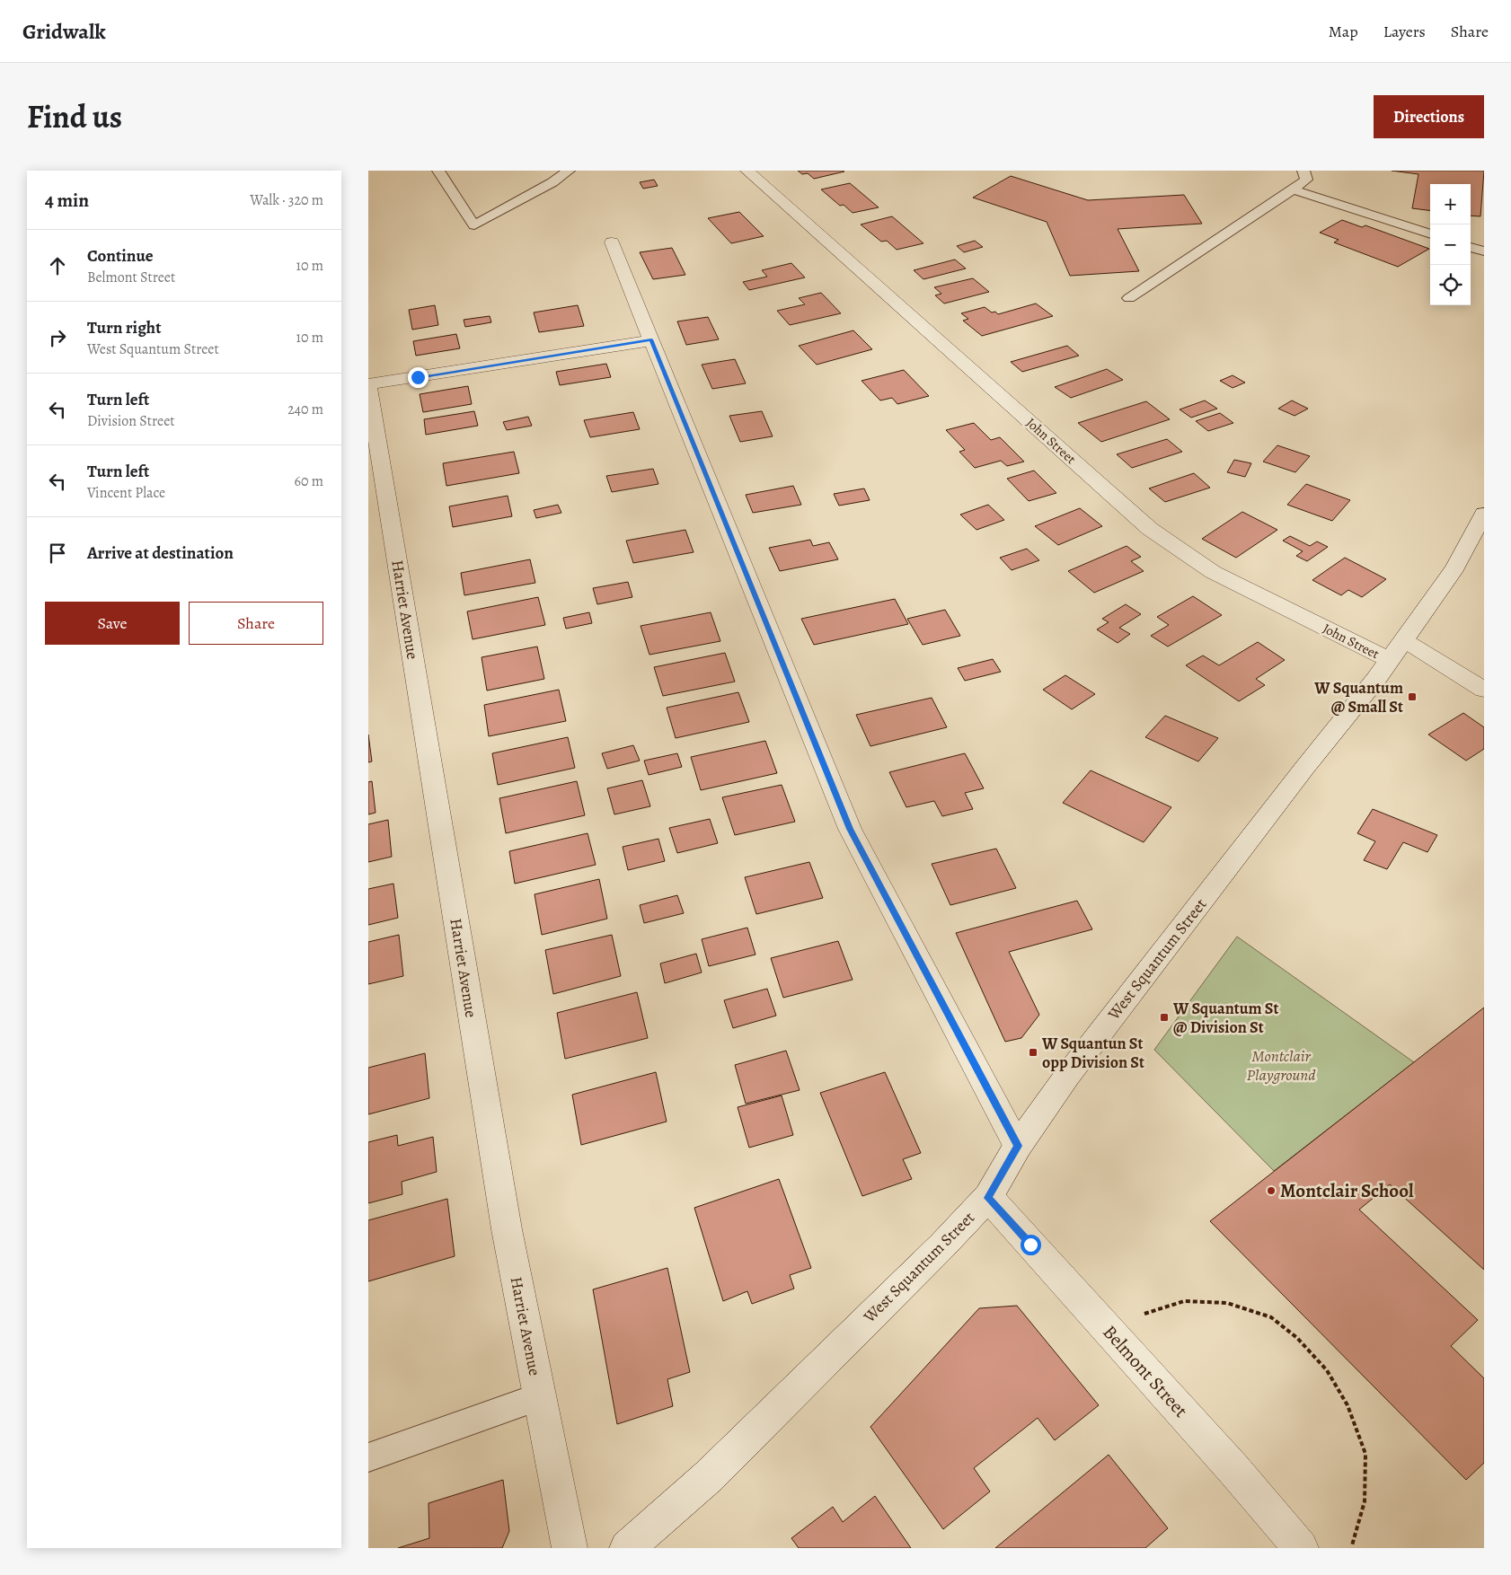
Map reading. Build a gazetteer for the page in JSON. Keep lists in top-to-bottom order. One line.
{"streets":{"street":["John Street","Harriet Avenue","West Squantum Street","Belmont Street"]},"crossings":[["John Street","West Squantum Street"],["West Squantum Street","Belmont Street"]],"parks":["Montclair Playground"],"places":{"transit":["W Squantum @ Small St","W Squantum St @ Division St","W Squantun St opp Division St"],"other":["Montclair School"]},"page":{"header":"Gridwalk","nav":["Map","Layers","Share"],"title":"Find us","buttons":["Directions",["Save","Share"]],"heading":["4 min","Walk · 320 m"],"map_buttons":["+","−"],"list":[["Continue","Belmont Street","10 m"],["Turn right","West Squantum Street","10 m"],["Turn left","Division Street","240 m"],["Turn left","Vincent Place","60 m"],"Arrive at destination"]}}
